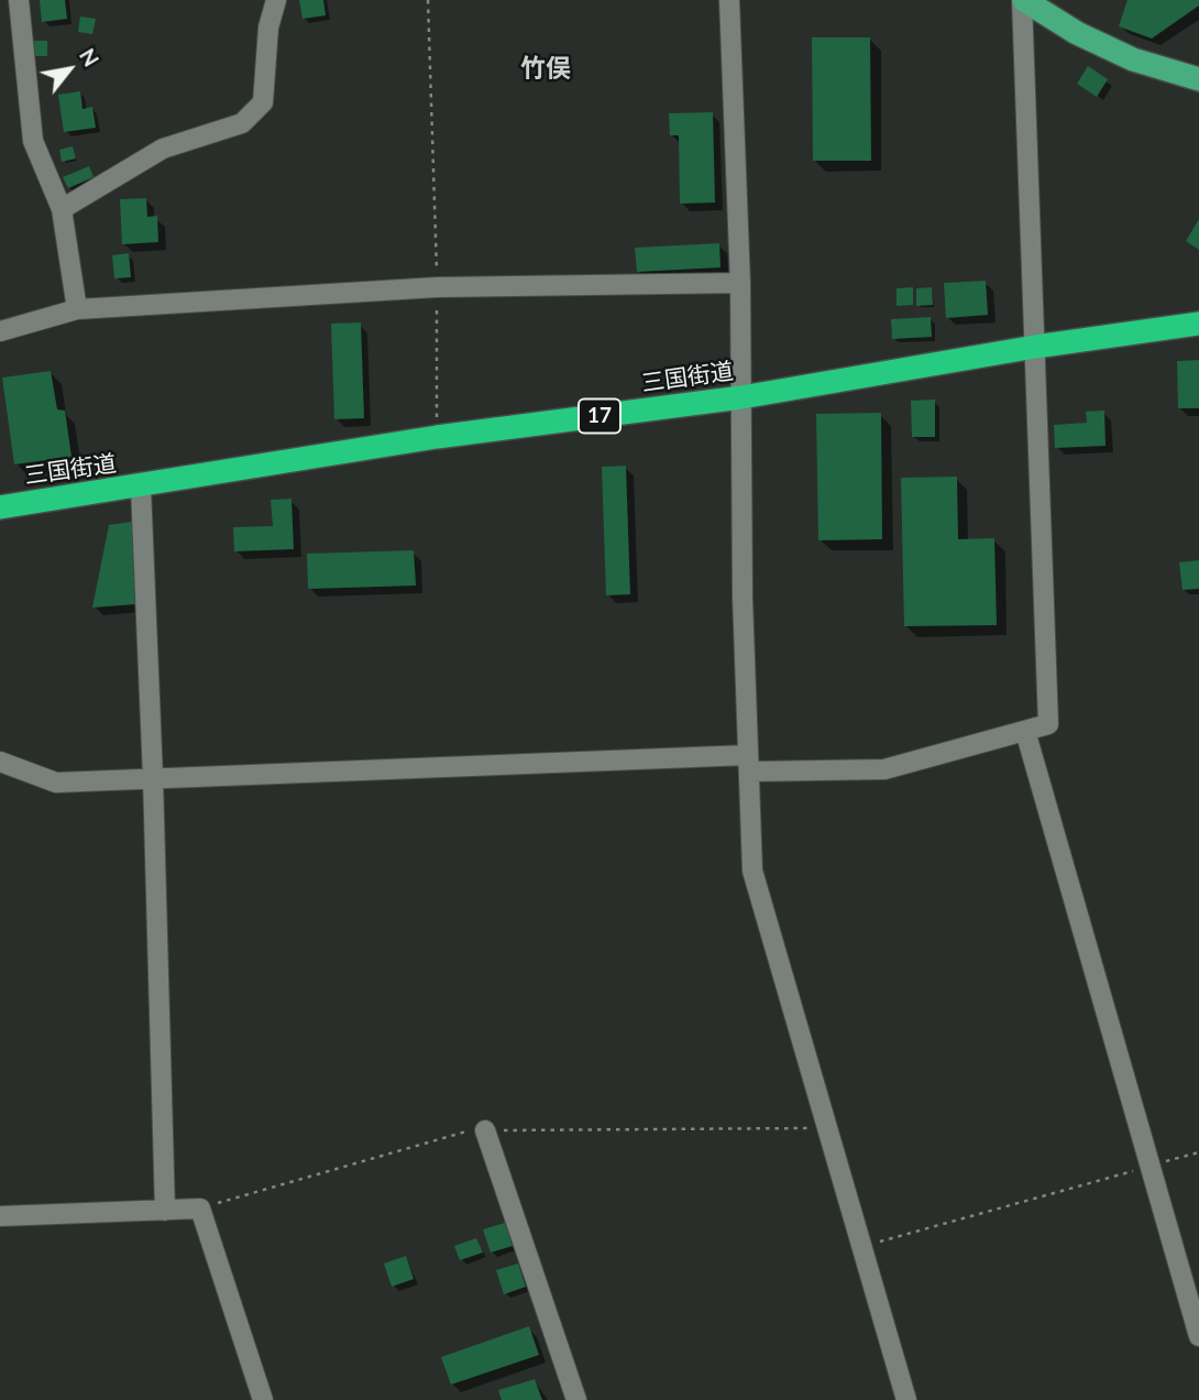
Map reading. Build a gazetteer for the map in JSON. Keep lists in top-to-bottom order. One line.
{"streets":{"highway":["三国街道","17"]},"districts":["竹俣"],"north":"top right"}
